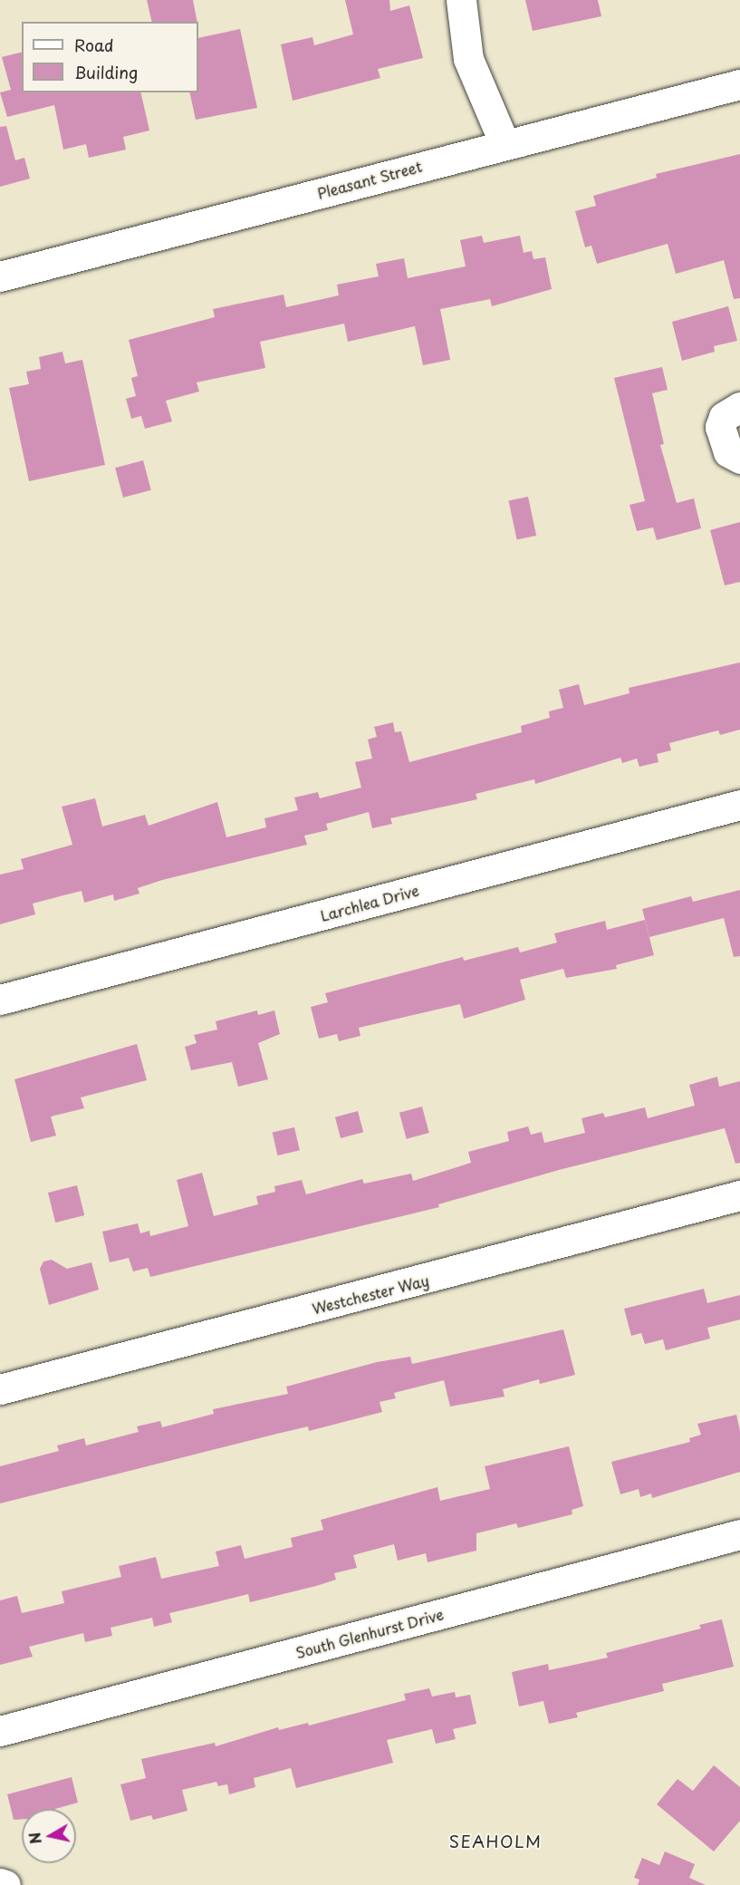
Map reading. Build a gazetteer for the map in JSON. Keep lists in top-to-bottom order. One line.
{"streets":{"street":["Pleasant Street","Larchlea Drive","Westchester Way","South Glenhurst Drive"]},"districts":["SEAHOLM"],"legend":["Road","Building"],"north":"left"}
